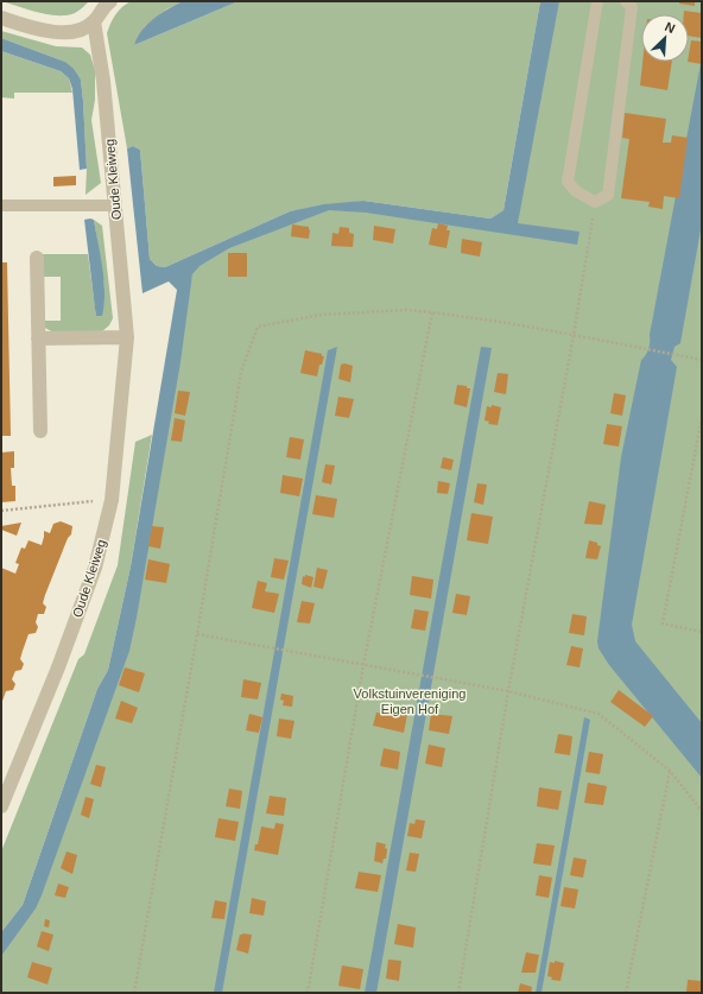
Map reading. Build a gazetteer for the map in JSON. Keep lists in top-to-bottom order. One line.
{"streets":{"street":["Oude Kleiweg"]},"parks":["Volkstuinvereniging Eigen Hof"],"north":"top right"}
